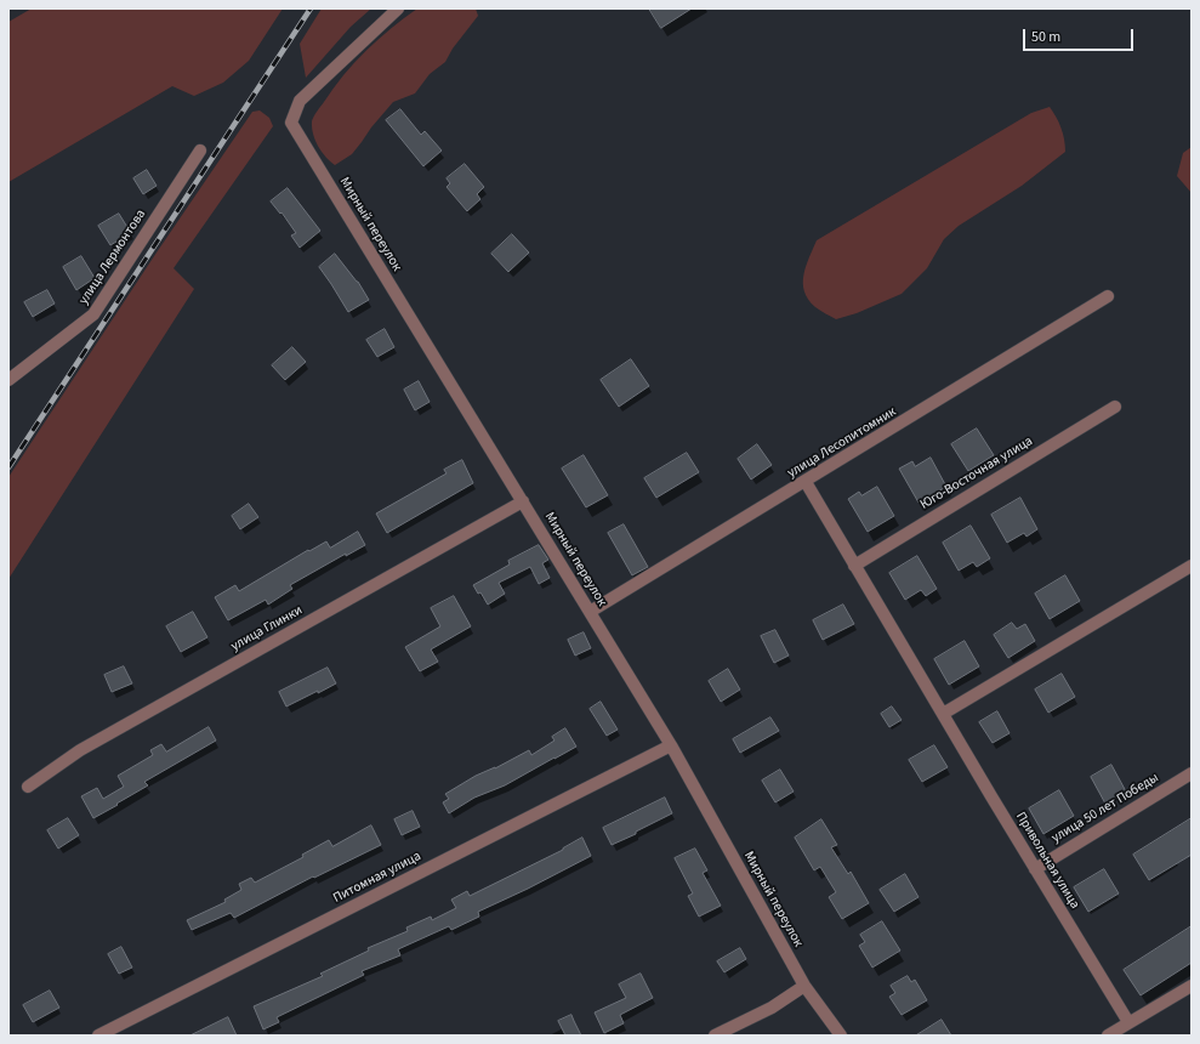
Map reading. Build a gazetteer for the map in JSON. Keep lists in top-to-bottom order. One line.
{"streets":{"street":["Мирный переулок","улица Лермонтова","улица Лесопитомник","Юго-Восточная улица","улица Глинки","улица 50 лет Победы","Привольная улица","Питомная улица"]},"crossings":[["Мирный переулок","улица Лесопитомник"],["Мирный переулок","улица Глинки"],["Мирный переулок","Питомная улица"],["улица Лесопитомник","Привольная улица"],["Юго-Восточная улица","Привольная улица"],["улица 50 лет Победы","Привольная улица"]],"scale_bar":"50 m"}
